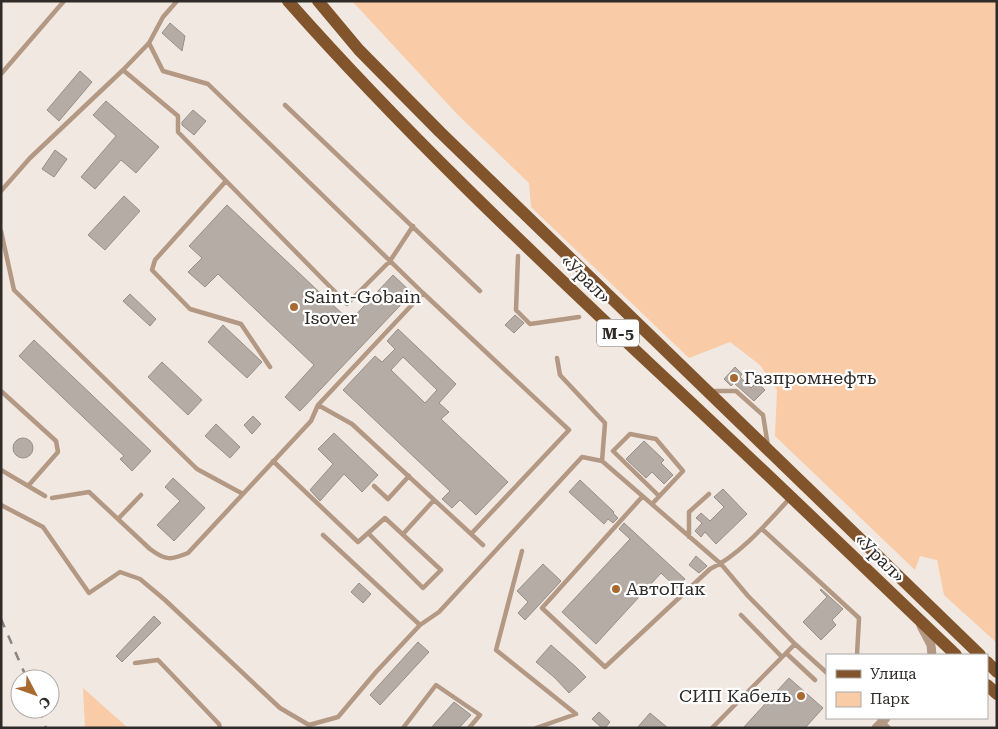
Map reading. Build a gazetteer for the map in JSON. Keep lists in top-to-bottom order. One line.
{"streets":{"main road":["«Урал»","М-5"]},"places":["Saint-Gobain Isover","Газпромнефть","АвтоПак","СИП Кабель"],"legend":["Улица","Парк"],"north":"bottom right"}
